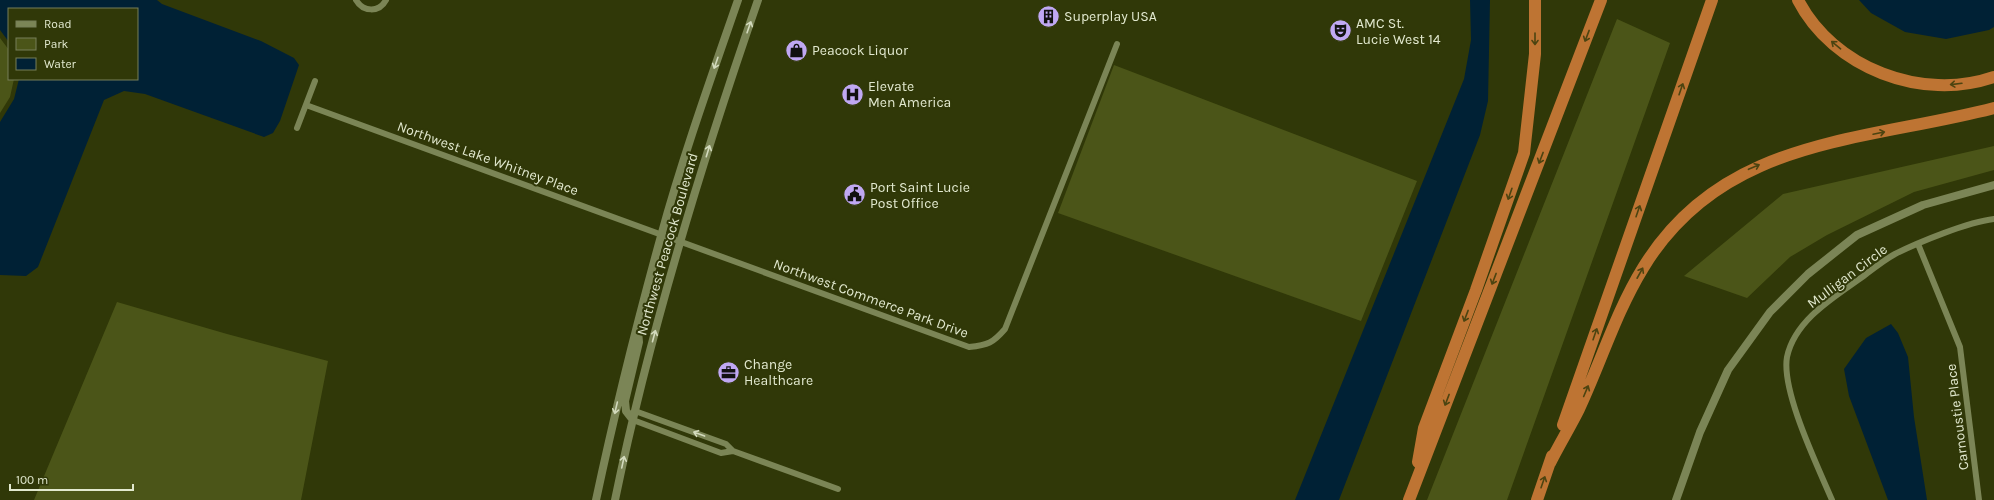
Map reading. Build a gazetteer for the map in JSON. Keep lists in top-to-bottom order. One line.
{"streets":{"street":["Northwest Lake Whitney Place","Northwest Peacock Boulevard","Mulligan Circle","Northwest Commerce Park Drive","Carnoustie Place"]},"crossings":[["Northwest Lake Whitney Place","Northwest Peacock Boulevard"],["Northwest Lake Whitney Place","Northwest Commerce Park Drive"],["Northwest Peacock Boulevard","Northwest Commerce Park Drive"],["Mulligan Circle","Carnoustie Place"]],"places":{"building":["Superplay USA"],"theatre":["AMC St. Lucie West 14"],"shop":["Peacock Liquor"],"hospital":["Elevate Men America"],"public building":["Port Saint Lucie Post Office"],"office":["Change Healthcare"]},"legend":["Road","Park","Water"],"scale_bar":"100 m"}
